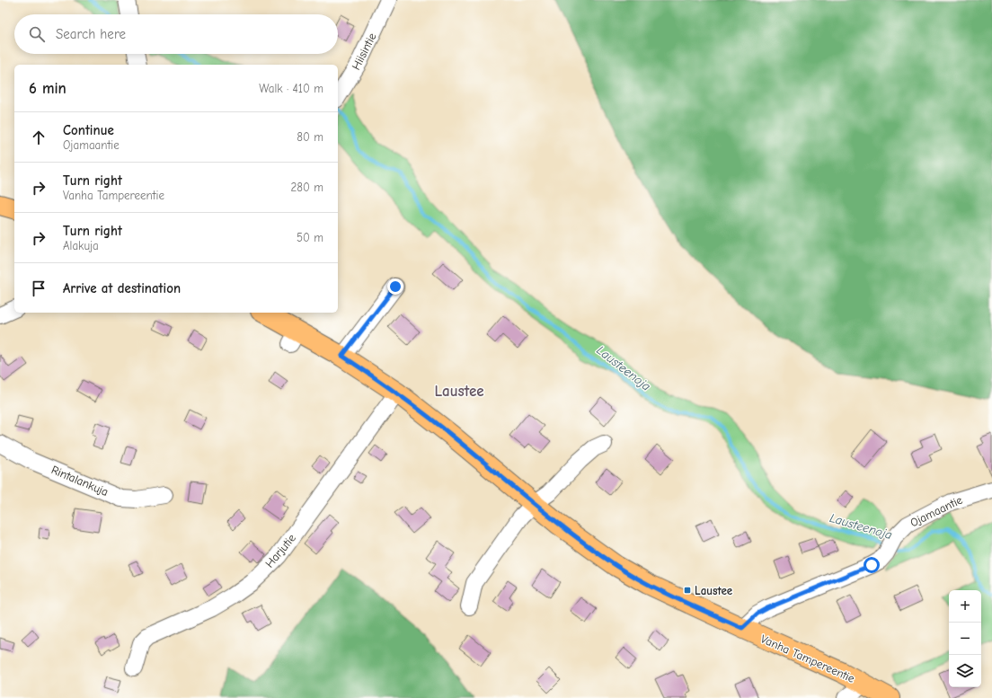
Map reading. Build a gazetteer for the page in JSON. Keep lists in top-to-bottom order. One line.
{"streets":{"main road":["Vanha Tampereentie"],"street":["Hiisintie","Rintalankuja","Ojamaantie","Harjutie"]},"crossings":[["Ojamaantie","Vanha Tampereentie"],["Harjutie","Vanha Tampereentie"]],"districts":["Laustee"],"water":["Lausteenoja"],"places":{"transit":["Laustee"]},"page":{"search":"Search here","heading":["6 min","Walk · 410 m"],"list":[["Continue","Ojamaantie","80 m"],["Turn right","Vanha Tampereentie","280 m"],["Turn right","Alakuja","50 m"],"Arrive at destination"],"map_buttons":["+","−"]}}
